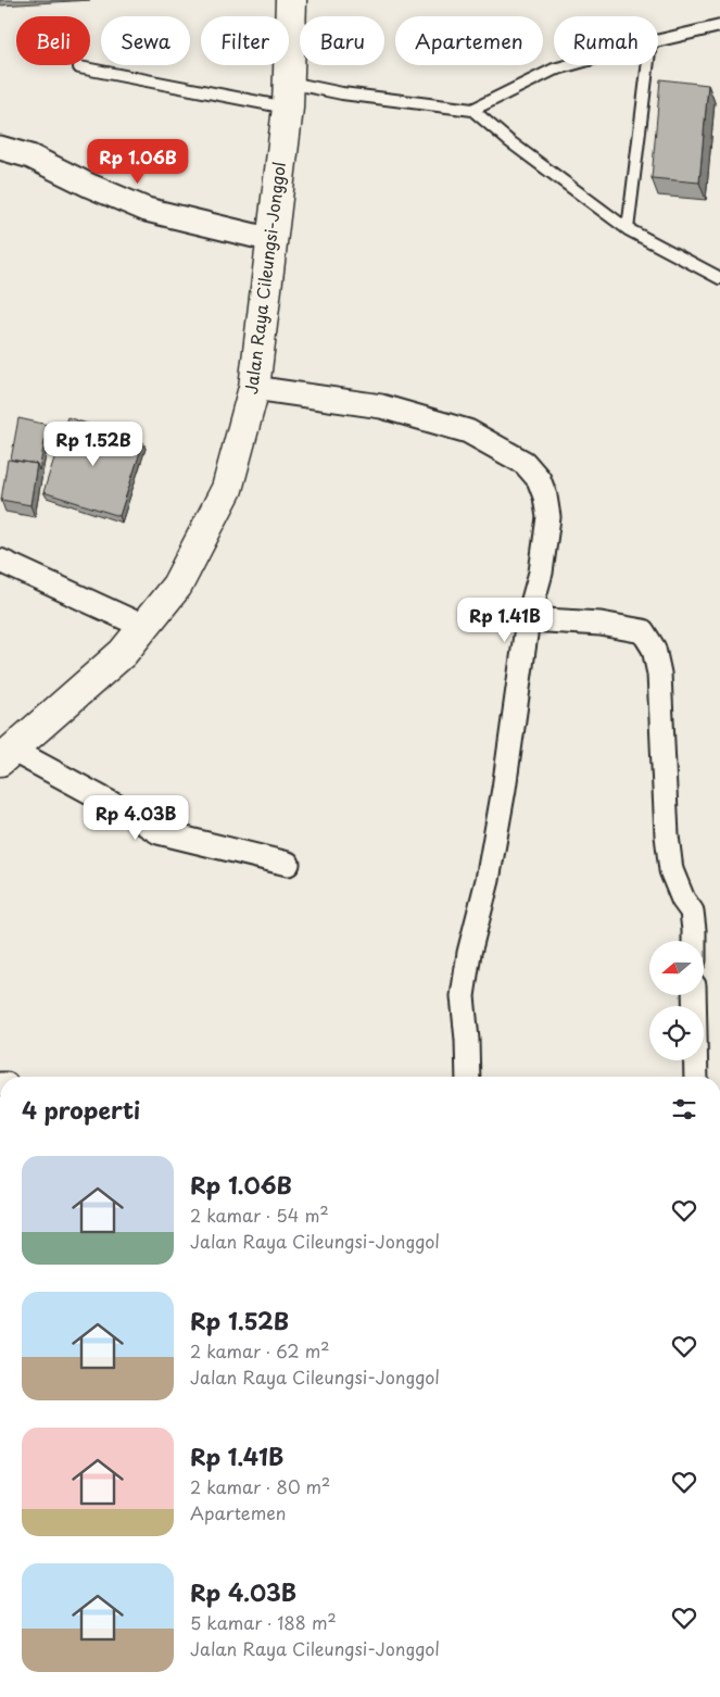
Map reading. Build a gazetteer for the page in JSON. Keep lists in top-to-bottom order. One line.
{"streets":{"main road":["Jalan Raya Cileungsi-Jonggol"]},"north":"left","page":{"chip":["Beli","Sewa","Filter","Baru","Apartemen","Rumah"],"price":["Rp 1.06B","Rp 1.52B","Rp 1.41B","Rp 4.03B"],"heading":"4 properti","list":[{"name":"Rp 1.06B","note":"2 kamar · 54 m² · Jalan Raya Cileungsi-Jonggol"},{"name":"Rp 1.52B","note":"2 kamar · 62 m² · Jalan Raya Cileungsi-Jonggol"},{"name":"Rp 1.41B","note":"2 kamar · 80 m² · Apartemen"},{"name":"Rp 4.03B","note":"5 kamar · 188 m² · Jalan Raya Cileungsi-Jonggol"}]}}
